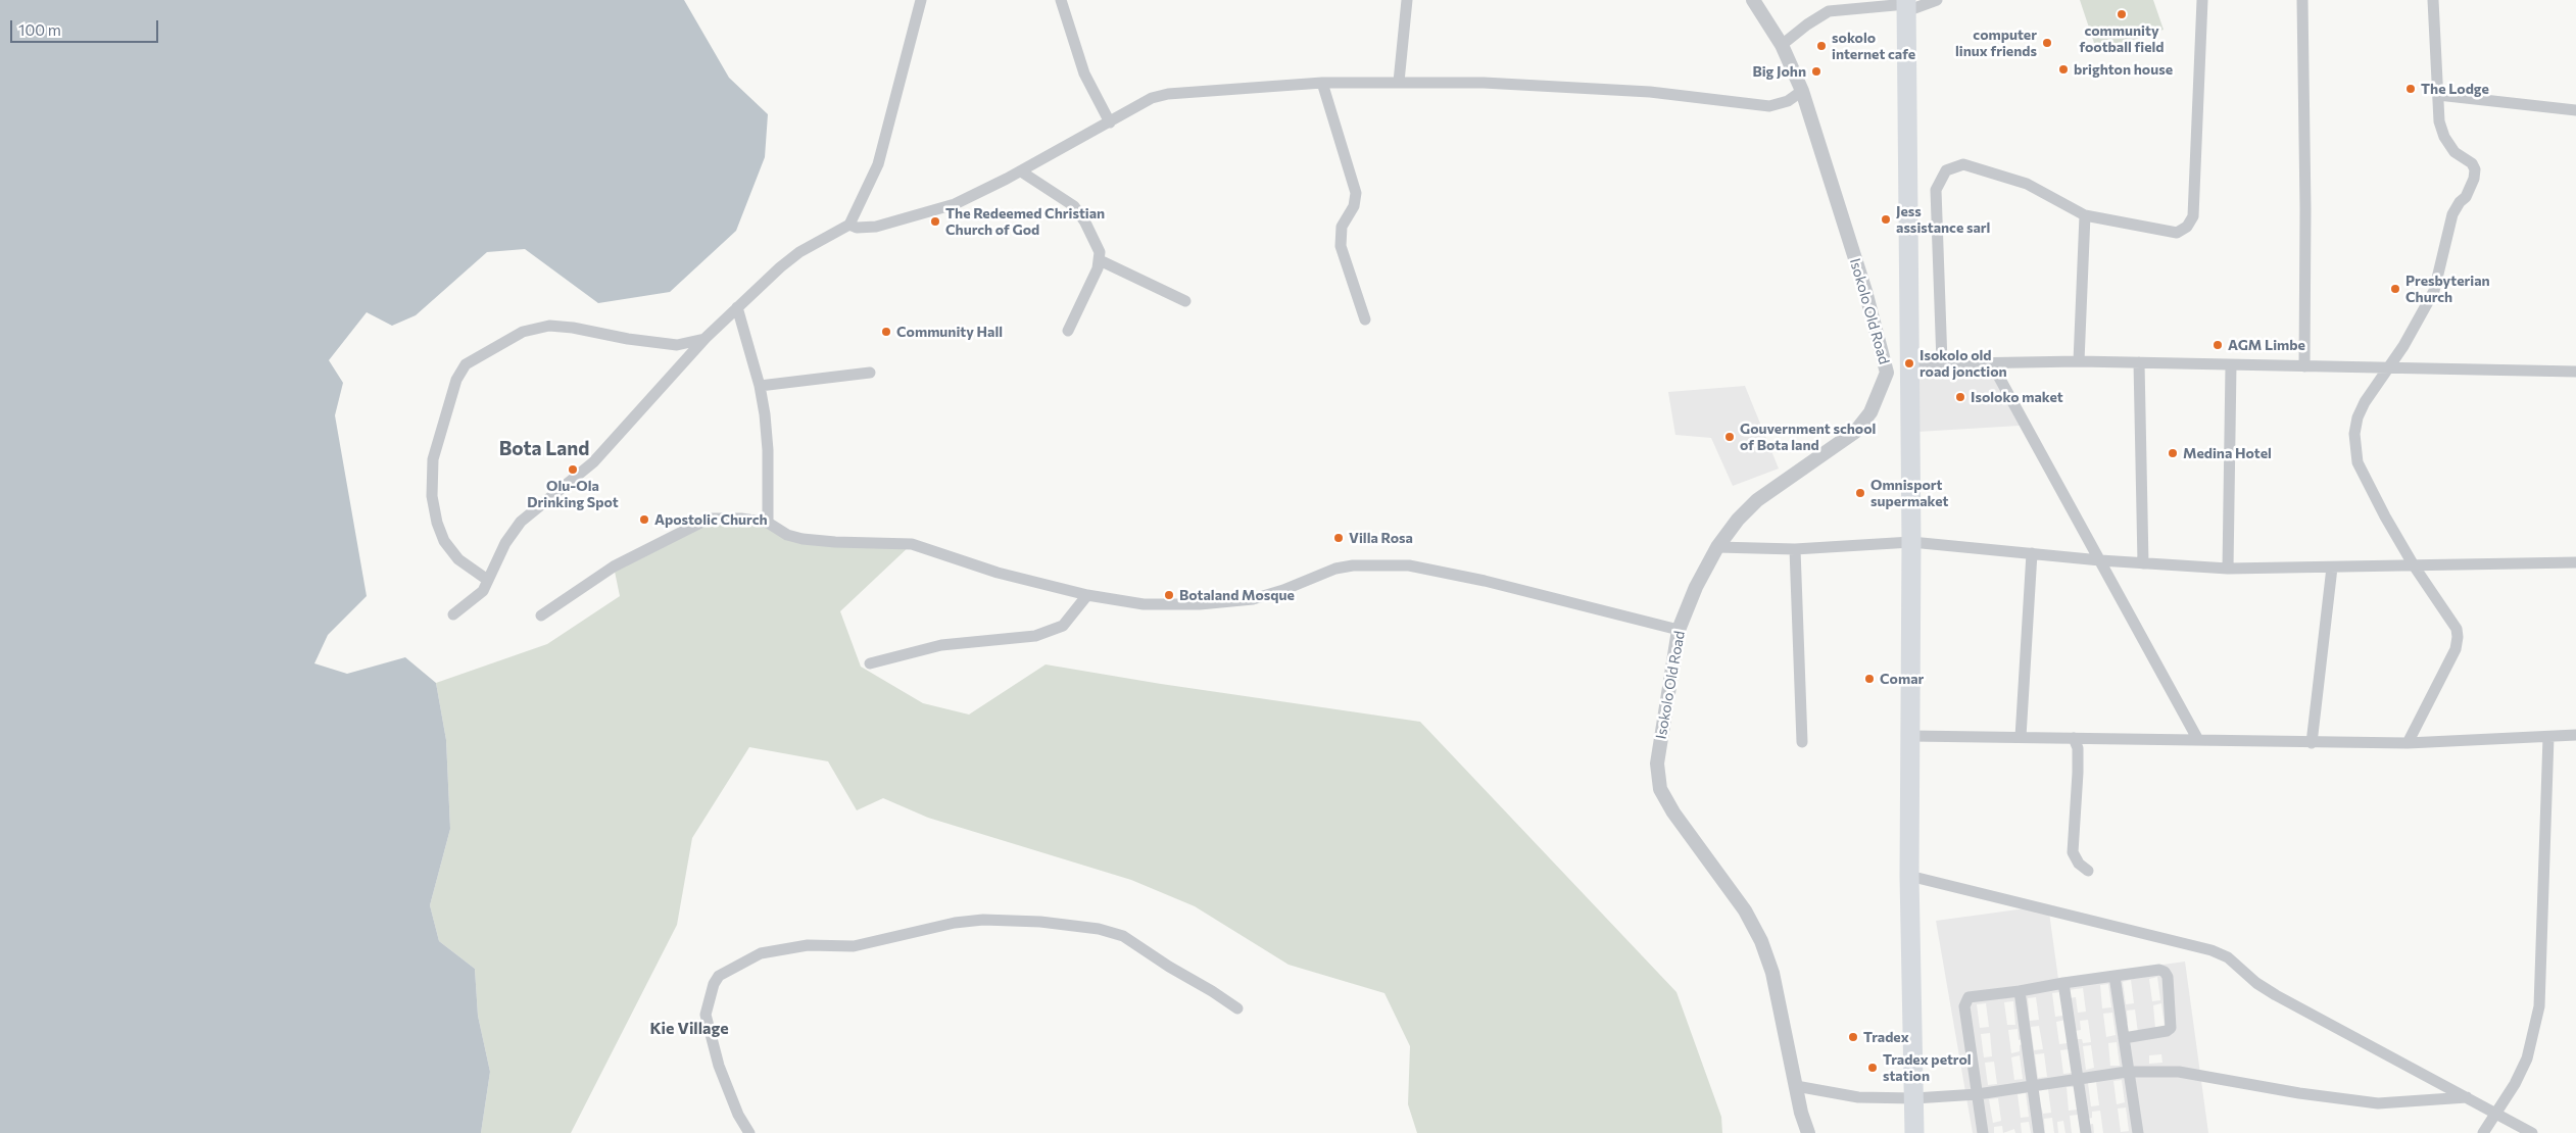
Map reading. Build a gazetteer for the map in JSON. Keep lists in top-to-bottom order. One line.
{"streets":{"street":["Isokolo Old Road"]},"districts":["Bota Land","Kie Village"],"places":["community football field","computer linux friends","sokolo internet cafe","brighton house","Big John","The Lodge","Jess assistance sarl","The Redeemed Christian Church of God","Presbyterian Church","Community Hall","AGM Limbe","Isokolo old road jonction","Isoloko maket","Gouvernment school of Bota land","Medina Hotel","Olu-Ola Drinking Spot","Omnisport supermaket","Apostolic Church","Villa Rosa","Botaland Mosque","Comar","Tradex","Tradex petrol station"],"scale_bar":"100 m"}
